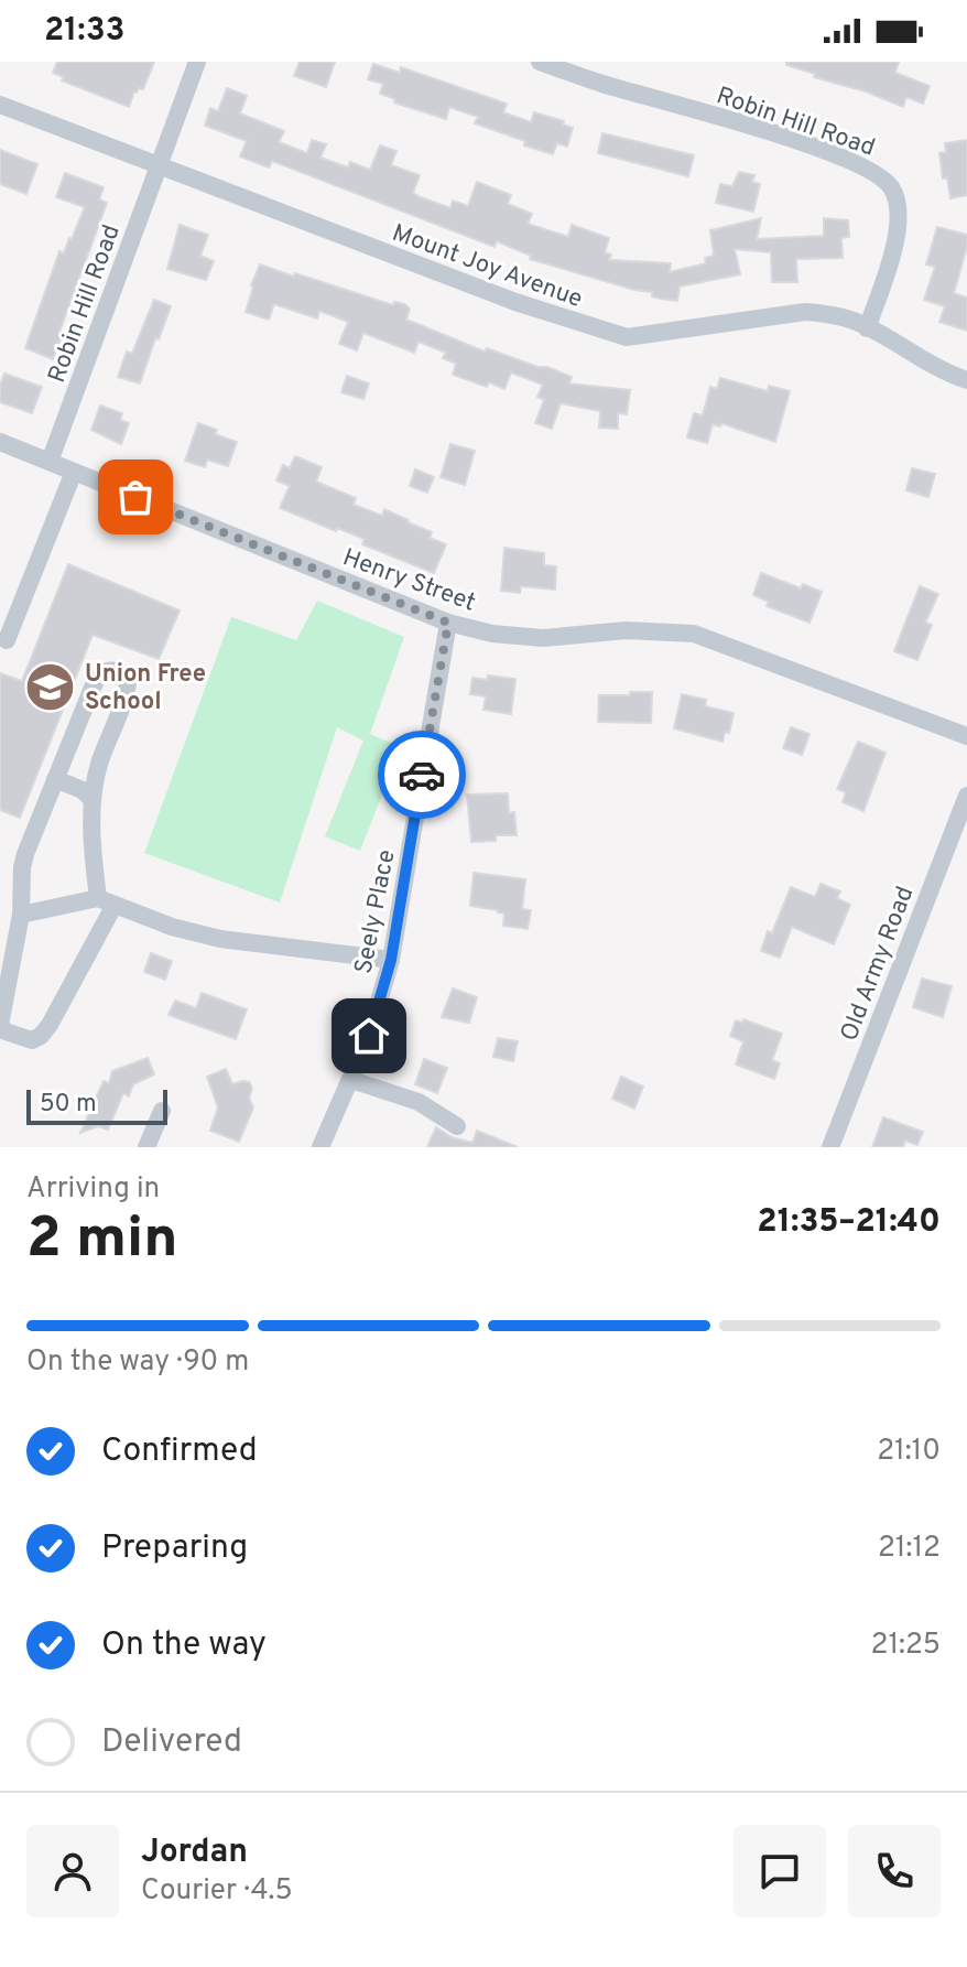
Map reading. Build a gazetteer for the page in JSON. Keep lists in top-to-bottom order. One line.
{"streets":{"street":["Robin Hill Road","Mount Joy Avenue","Henry Street","Seely Place","Old Army Road"]},"crossings":[["Robin Hill Road","Mount Joy Avenue"],["Robin Hill Road","Henry Street"],["Henry Street","Seely Place"]],"places":{"school or university":["Union Free School"]},"scale_bar":"50 m","page":{"status":"21:33","scale":"50 m","heading":["2 min","Arriving in","21:35–21:40"],"panel":["Jordan","Courier · 4.5"],"bar":"On the way · 90 m","list":[["Confirmed","21:10"],["Preparing","21:12"],["On the way","21:25"],"Delivered"]}}
